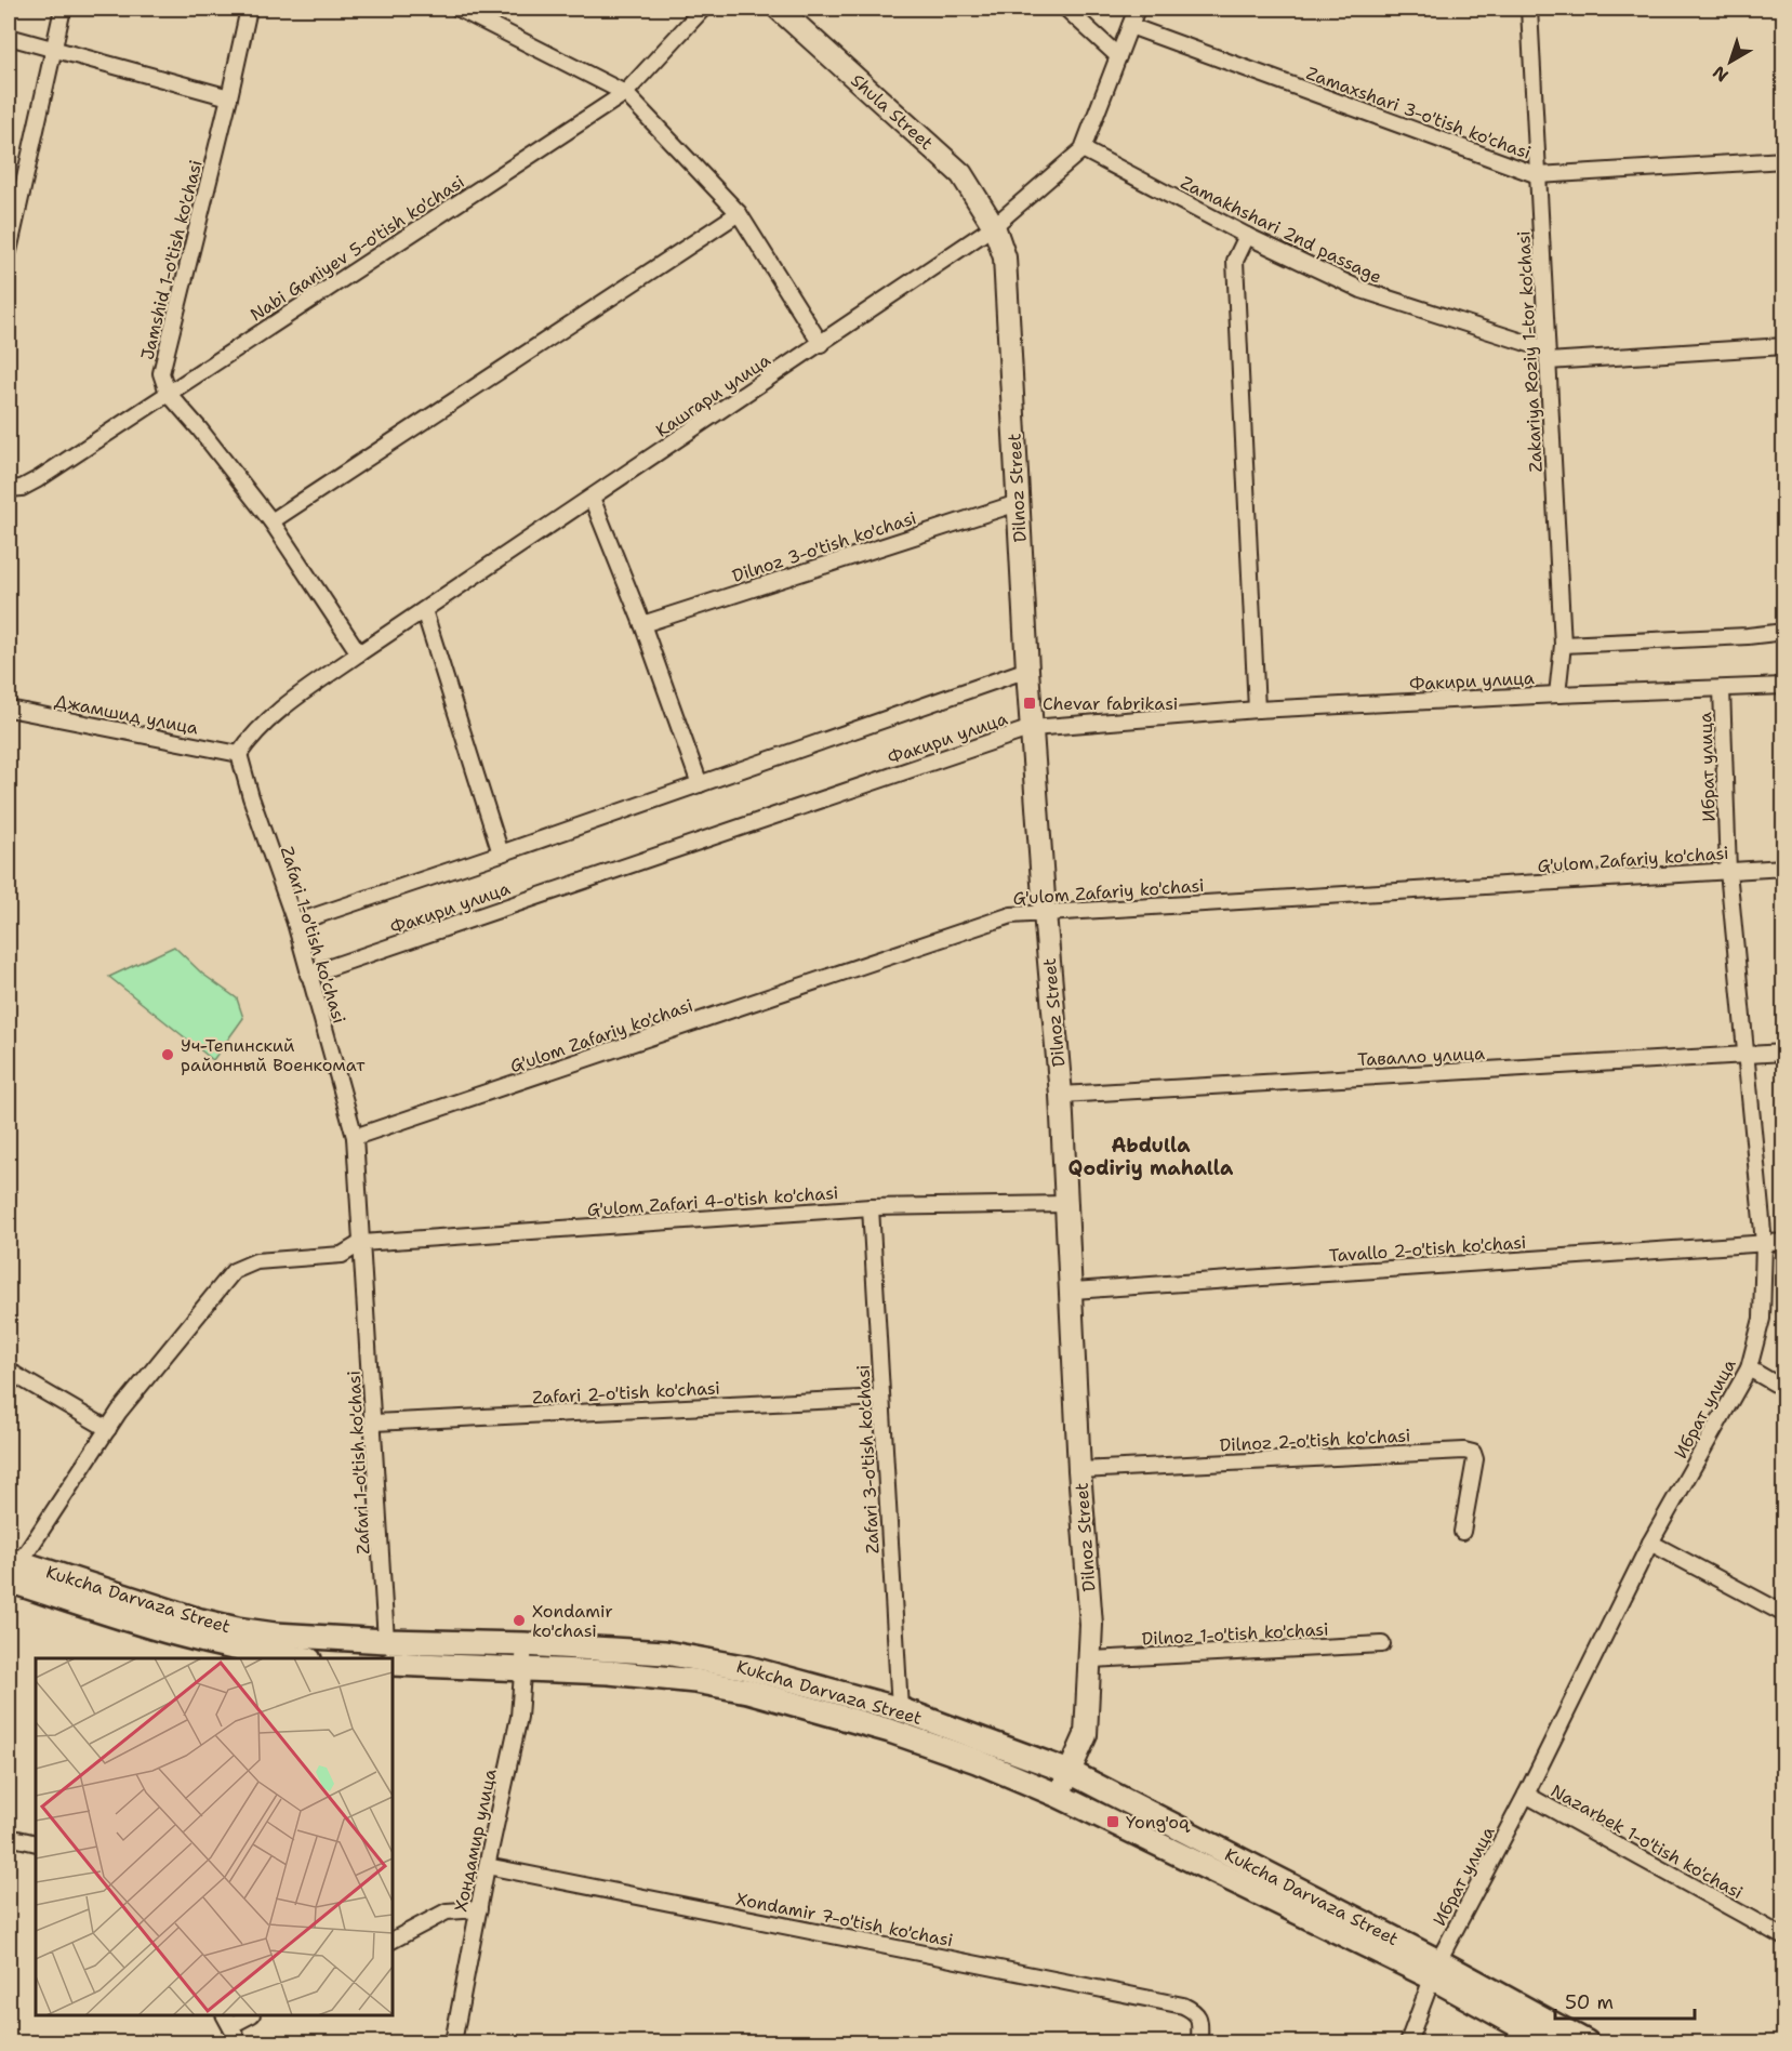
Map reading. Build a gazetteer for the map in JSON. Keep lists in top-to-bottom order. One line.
{"streets":{"main road":["Kukcha Darvaza Street"],"street":["Shula Street","Zamaxshari 3-o'tish ko'chasi","Zamakhshari 2nd passage","Nabi Ganiyev 5-o'tish ko'chasi","Jamshid 1-o'tish ko'chasi","Zakariya Roziy 1-tor ko'chasi","Кашгари улица","Dilnoz Street","Dilnoz 3-o'tish ko'chasi","Факири улица","Джамшид улица","Ибрат улица","G'ulom Zafariy ko'chasi","Zafari 1-o'tish ko'chasi","Тавалло улица","G'ulom Zafari 4-o'tish ko'chasi","Tavallo 2-o'tish ko'chasi","Zafari 2-o'tish ko'chasi","Dilnoz 2-o'tish ko'chasi","Zafari 3-o'tish ko'chasi","Dilnoz 1-o'tish ko'chasi","Хондамир улица","Nazarbek 1-o'tish ko'chasi","Xondamir 7-o'tish ko'chasi"]},"crossings":[["Shula Street","Кашгари улица"],["Shula Street","Dilnoz Street"],["Zamaxshari 3-o'tish ko'chasi","Zakariya Roziy 1-tor ko'chasi"],["Zamaxshari 3-o'tish ko'chasi","Кашгари улица"],["Zamakhshari 2nd passage","Zakariya Roziy 1-tor ko'chasi"],["Zamakhshari 2nd passage","Кашгари улица"],["Nabi Ganiyev 5-o'tish ko'chasi","Jamshid 1-o'tish ko'chasi"],["Zakariya Roziy 1-tor ko'chasi","Факири улица"],["Кашгари улица","Dilnoz Street"],["Кашгари улица","Джамшид улица"],["Кашгари улица","Zafari 1-o'tish ko'chasi"],["Dilnoz Street","Dilnoz 3-o'tish ko'chasi"],["Dilnoz Street","Факири улица"],["Dilnoz Street","G'ulom Zafariy ko'chasi"],["Dilnoz Street","Тавалло улица"],["Dilnoz Street","G'ulom Zafari 4-o'tish ko'chasi"],["Dilnoz Street","Tavallo 2-o'tish ko'chasi"],["Dilnoz Street","Dilnoz 2-o'tish ko'chasi"],["Dilnoz Street","Kukcha Darvaza Street"],["Dilnoz Street","Dilnoz 1-o'tish ko'chasi"],["Факири улица","Ибрат улица"],["Факири улица","Zafari 1-o'tish ko'chasi"],["Джамшид улица","Zafari 1-o'tish ko'chasi"],["Ибрат улица","G'ulom Zafariy ko'chasi"],["Ибрат улица","Тавалло улица"],["Ибрат улица","Tavallo 2-o'tish ko'chasi"],["Ибрат улица","Kukcha Darvaza Street"],["Ибрат улица","Nazarbek 1-o'tish ko'chasi"],["G'ulom Zafariy ko'chasi","Zafari 1-o'tish ko'chasi"],["Zafari 1-o'tish ko'chasi","G'ulom Zafari 4-o'tish ko'chasi"],["Zafari 1-o'tish ko'chasi","Zafari 2-o'tish ko'chasi"],["Zafari 1-o'tish ko'chasi","Kukcha Darvaza Street"],["G'ulom Zafari 4-o'tish ko'chasi","Zafari 3-o'tish ko'chasi"],["Zafari 2-o'tish ko'chasi","Zafari 3-o'tish ko'chasi"],["Zafari 3-o'tish ko'chasi","Kukcha Darvaza Street"],["Kukcha Darvaza Street","Хондамир улица"],["Хондамир улица","Xondamir 7-o'tish ko'chasi"]],"districts":["Abdulla Qodiriy mahalla"],"places":{"transit":["Chevar fabrikasi","Yong'oq"],"other":["Уч-Тепинский районный Военкомат","Xondamir ko'chasi"]},"scale_bar":"50 m","north":"bottom left"}
